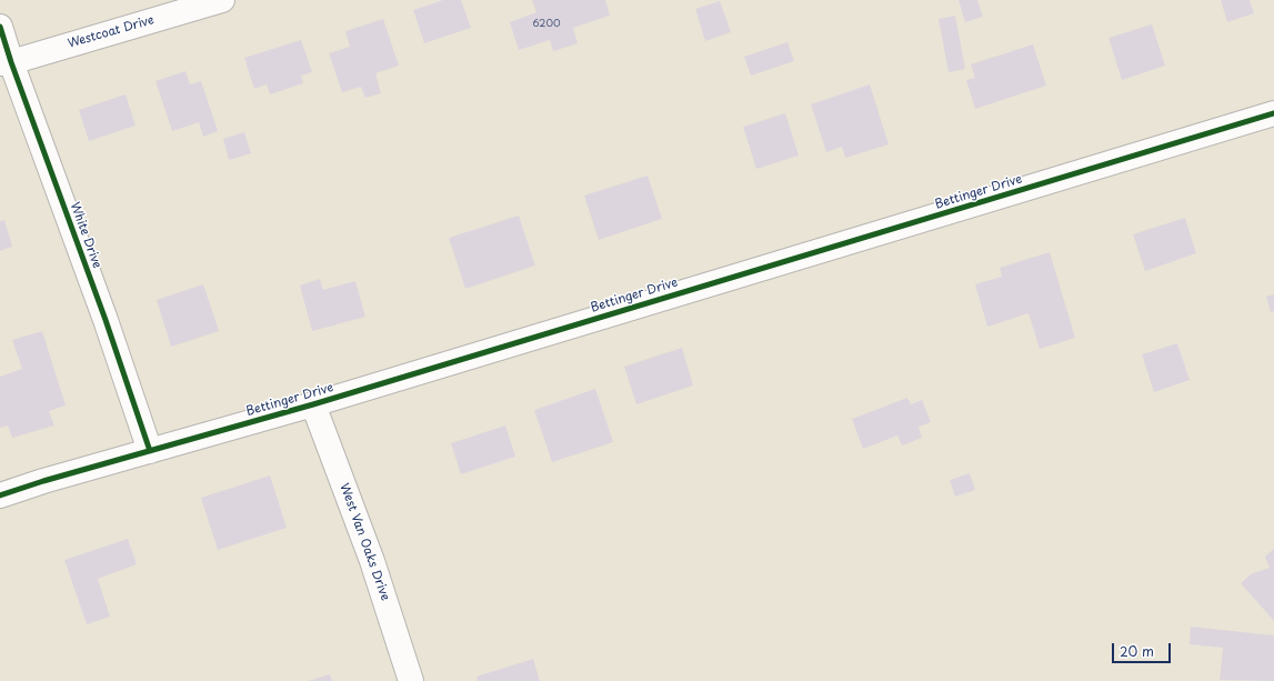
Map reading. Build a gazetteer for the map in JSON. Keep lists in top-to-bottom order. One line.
{"streets":{"street":["Westcoat Drive","Bettinger Drive","White Drive","West Van Oaks Drive"]},"crossings":[["Westcoat Drive","White Drive"],["Bettinger Drive","White Drive"],["Bettinger Drive","West Van Oaks Drive"]],"house_numbers":["6200"],"scale_bar":"20 m"}
